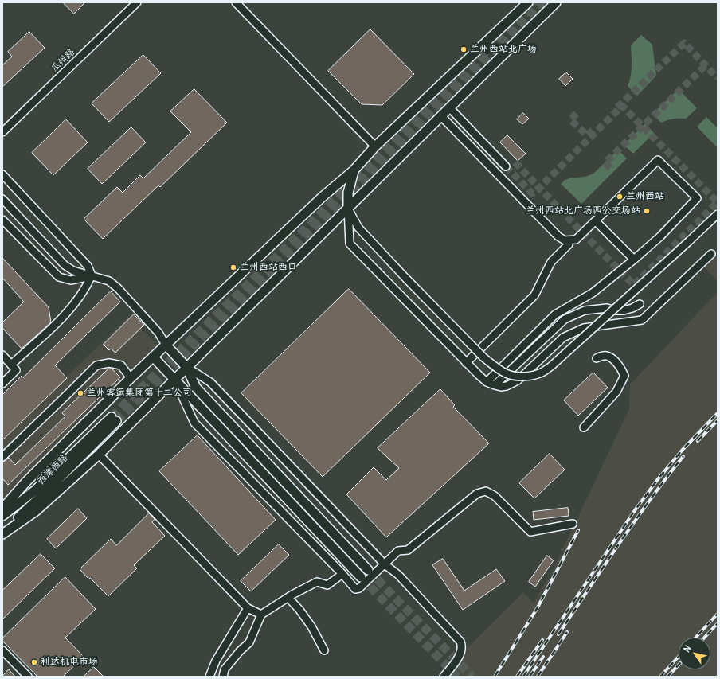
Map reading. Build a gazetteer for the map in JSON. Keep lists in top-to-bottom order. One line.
{"streets":{"main road":["西津西路"],"street":["瓜州路"]},"places":["兰州西站北广场","兰州西站","兰州西站北广场西公交场站","兰州西站西口","兰州客运集团第十二公司","利达机电市场"],"north":"top left"}
